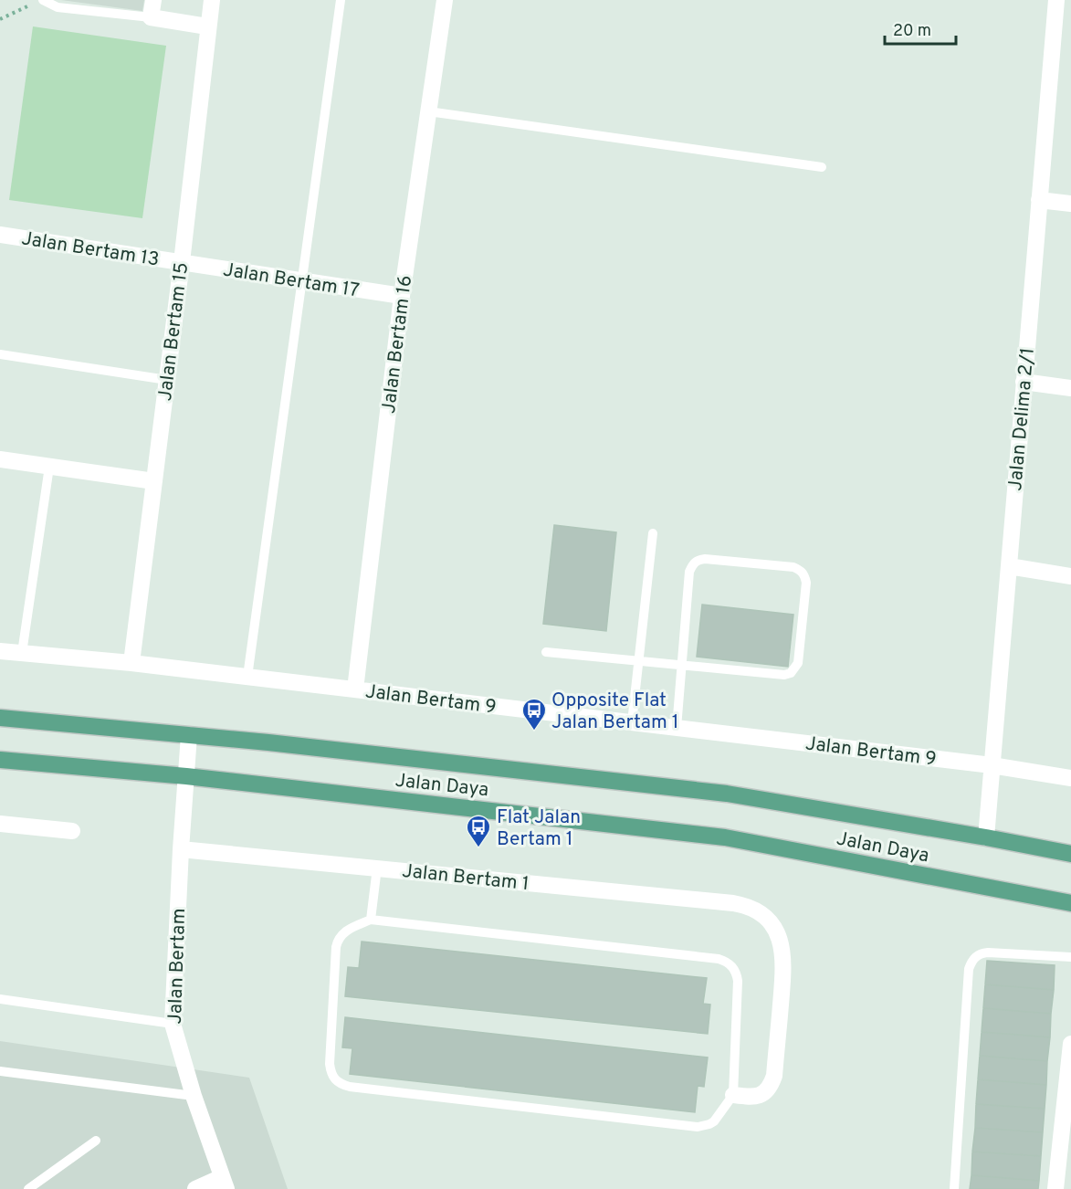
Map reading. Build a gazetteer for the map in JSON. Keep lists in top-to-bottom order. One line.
{"streets":{"main road":["Jalan Daya"],"street":["Jalan Bertam 13","Jalan Bertam 17","Jalan Bertam 15","Jalan Bertam 16","Jalan Delima 2/1","Jalan Bertam 9","Jalan Bertam 1","Jalan Bertam"]},"crossings":[["Jalan Bertam 13","Jalan Bertam 17"],["Jalan Bertam 13","Jalan Bertam 15"],["Jalan Bertam 17","Jalan Bertam 15"],["Jalan Bertam 17","Jalan Bertam 16"],["Jalan Bertam 15","Jalan Bertam 9"],["Jalan Bertam 16","Jalan Bertam 9"],["Jalan Delima 2/1","Jalan Bertam 9"],["Jalan Delima 2/1","Jalan Daya"],["Jalan Daya","Jalan Bertam"],["Jalan Bertam 1","Jalan Bertam"]],"places":{"bus stop":["Opposite Flat Jalan Bertam 1","Flat Jalan Bertam 1"]},"scale_bar":"20 m"}
